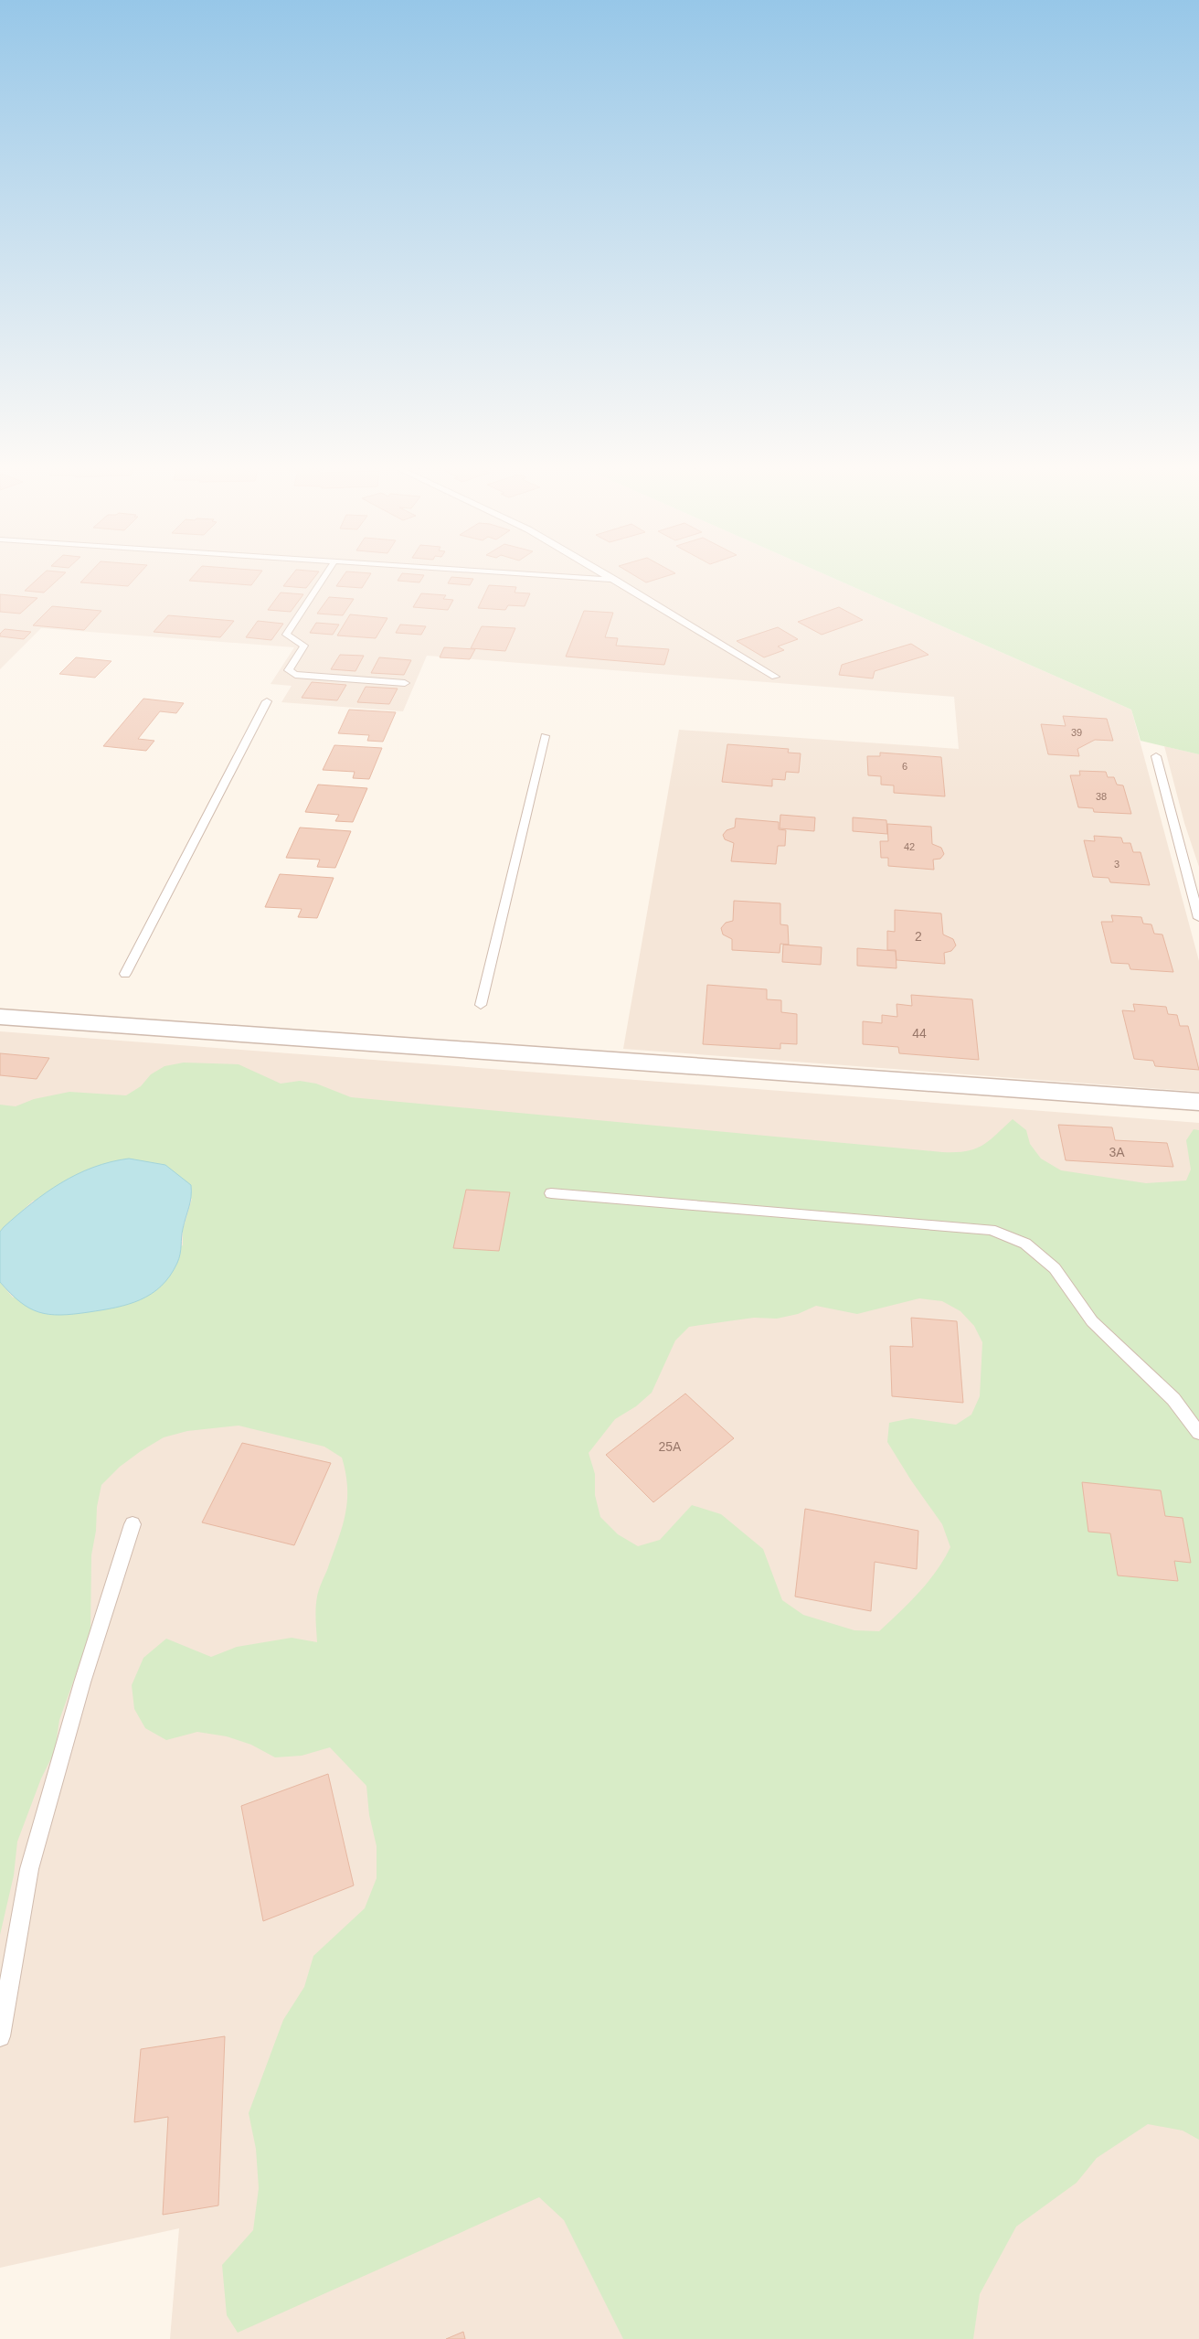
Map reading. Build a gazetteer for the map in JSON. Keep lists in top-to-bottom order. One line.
{"house_numbers":["39","6","38","42","3","2","44","3А","25А"]}
